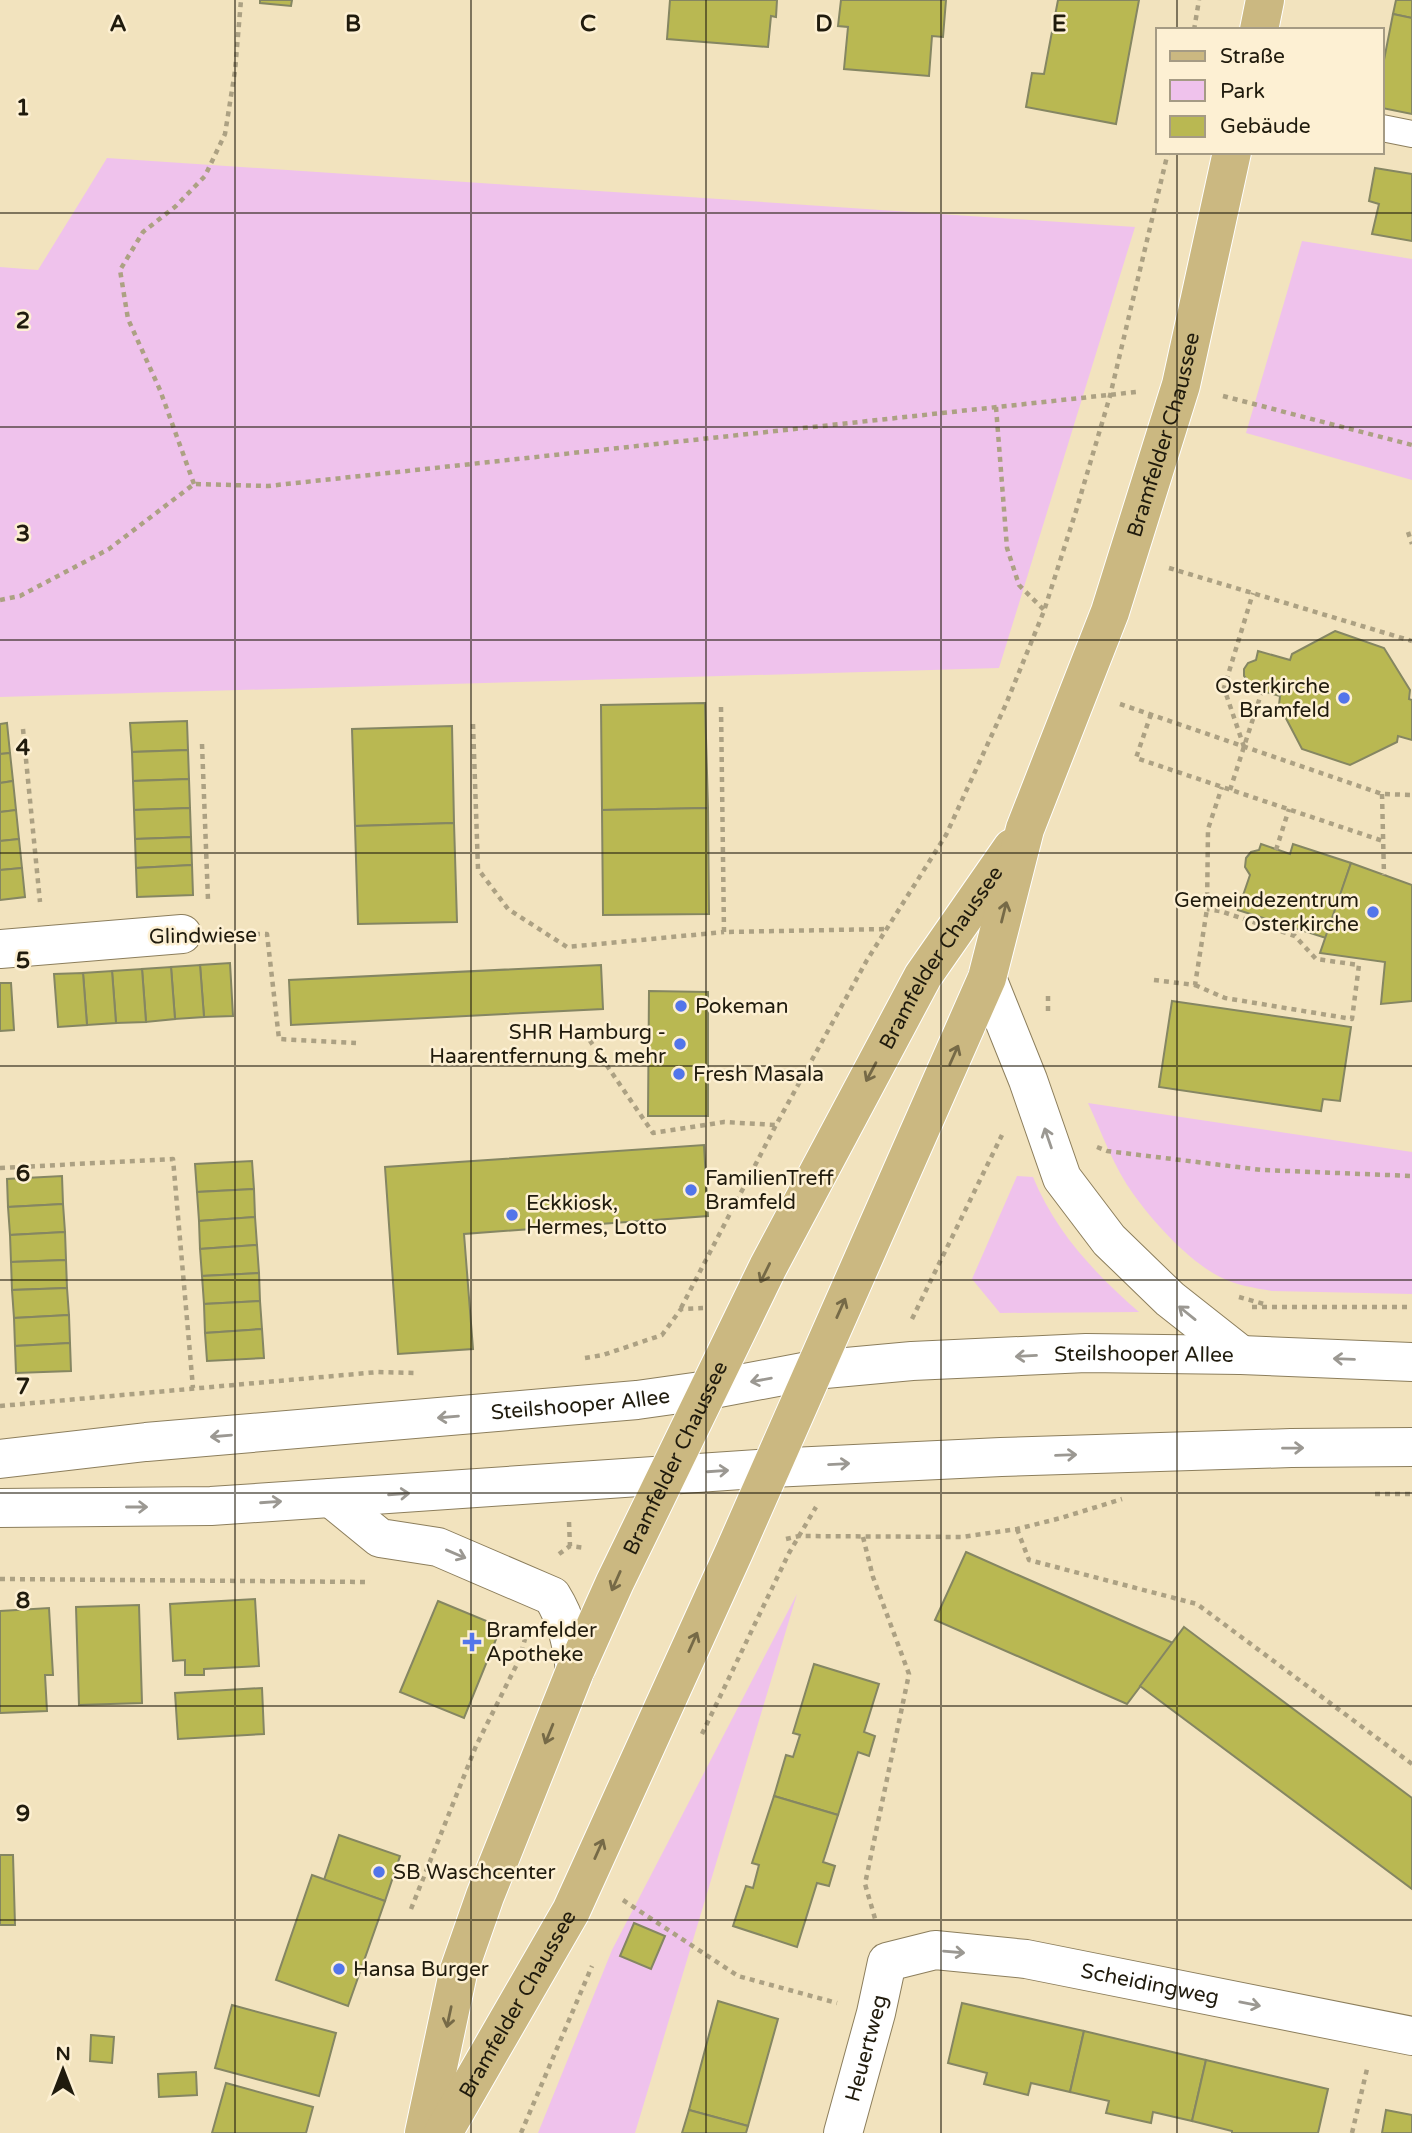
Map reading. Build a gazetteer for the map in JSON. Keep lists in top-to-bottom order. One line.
{"streets":{"main road":["Bramfelder Chaussee","Glindwiese","Steilshooper Allee","Scheidingweg","Heuertweg"]},"crossings":[["Bramfelder Chaussee","Steilshooper Allee"],["Scheidingweg","Heuertweg"]],"one_way":["Scheidingweg"],"places":{"other":["Osterkirche Bramfeld","Gemeindezentrum Osterkirche","Pokeman","SHR Hamburg - Haarentfernung & mehr","Fresh Masala","FamilienTreff Bramfeld","Eckkiosk, Hermes, Lotto","SB Waschcenter","Hansa Burger"],"health":["Bramfelder Apotheke"]},"legend":["Straße","Park","Gebäude"],"north":"top","grid":{"columns":["A","B","C","D","E"],"rows":["1","2","3","4","5","6","7","8","9"]}}
